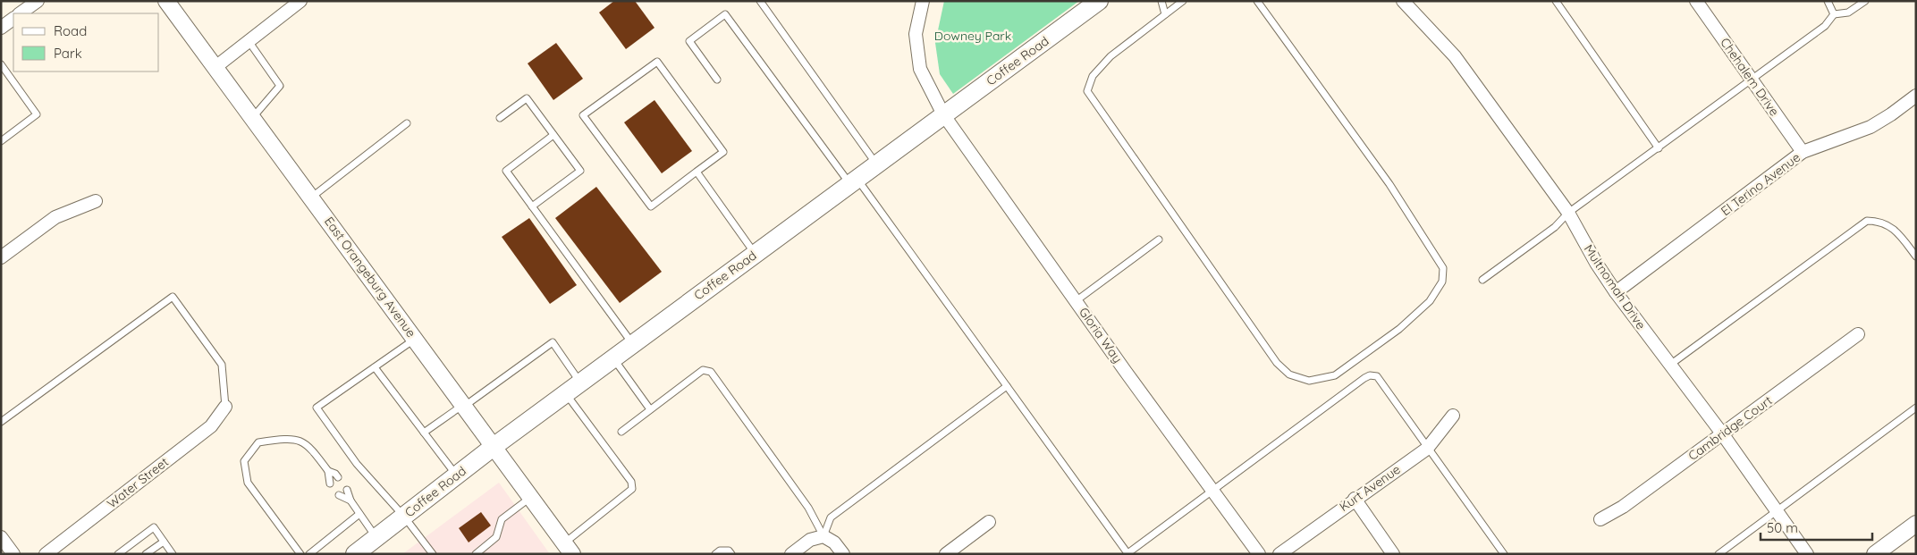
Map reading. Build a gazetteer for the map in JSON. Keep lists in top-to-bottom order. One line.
{"streets":{"main road":["Coffee Road"],"street":["Chehalem Drive","El Terino Avenue","East Orangeburg Avenue","Multnomah Drive","Gloria Way","Cambridge Court","Water Street","Kurt Avenue"]},"crossings":[["Coffee Road","East Orangeburg Avenue"],["Coffee Road","Gloria Way"],["Chehalem Drive","El Terino Avenue"],["El Terino Avenue","Multnomah Drive"],["Multnomah Drive","Cambridge Court"]],"parks":["Downey Park"],"legend":["Road","Park"],"scale_bar":"50 m"}
